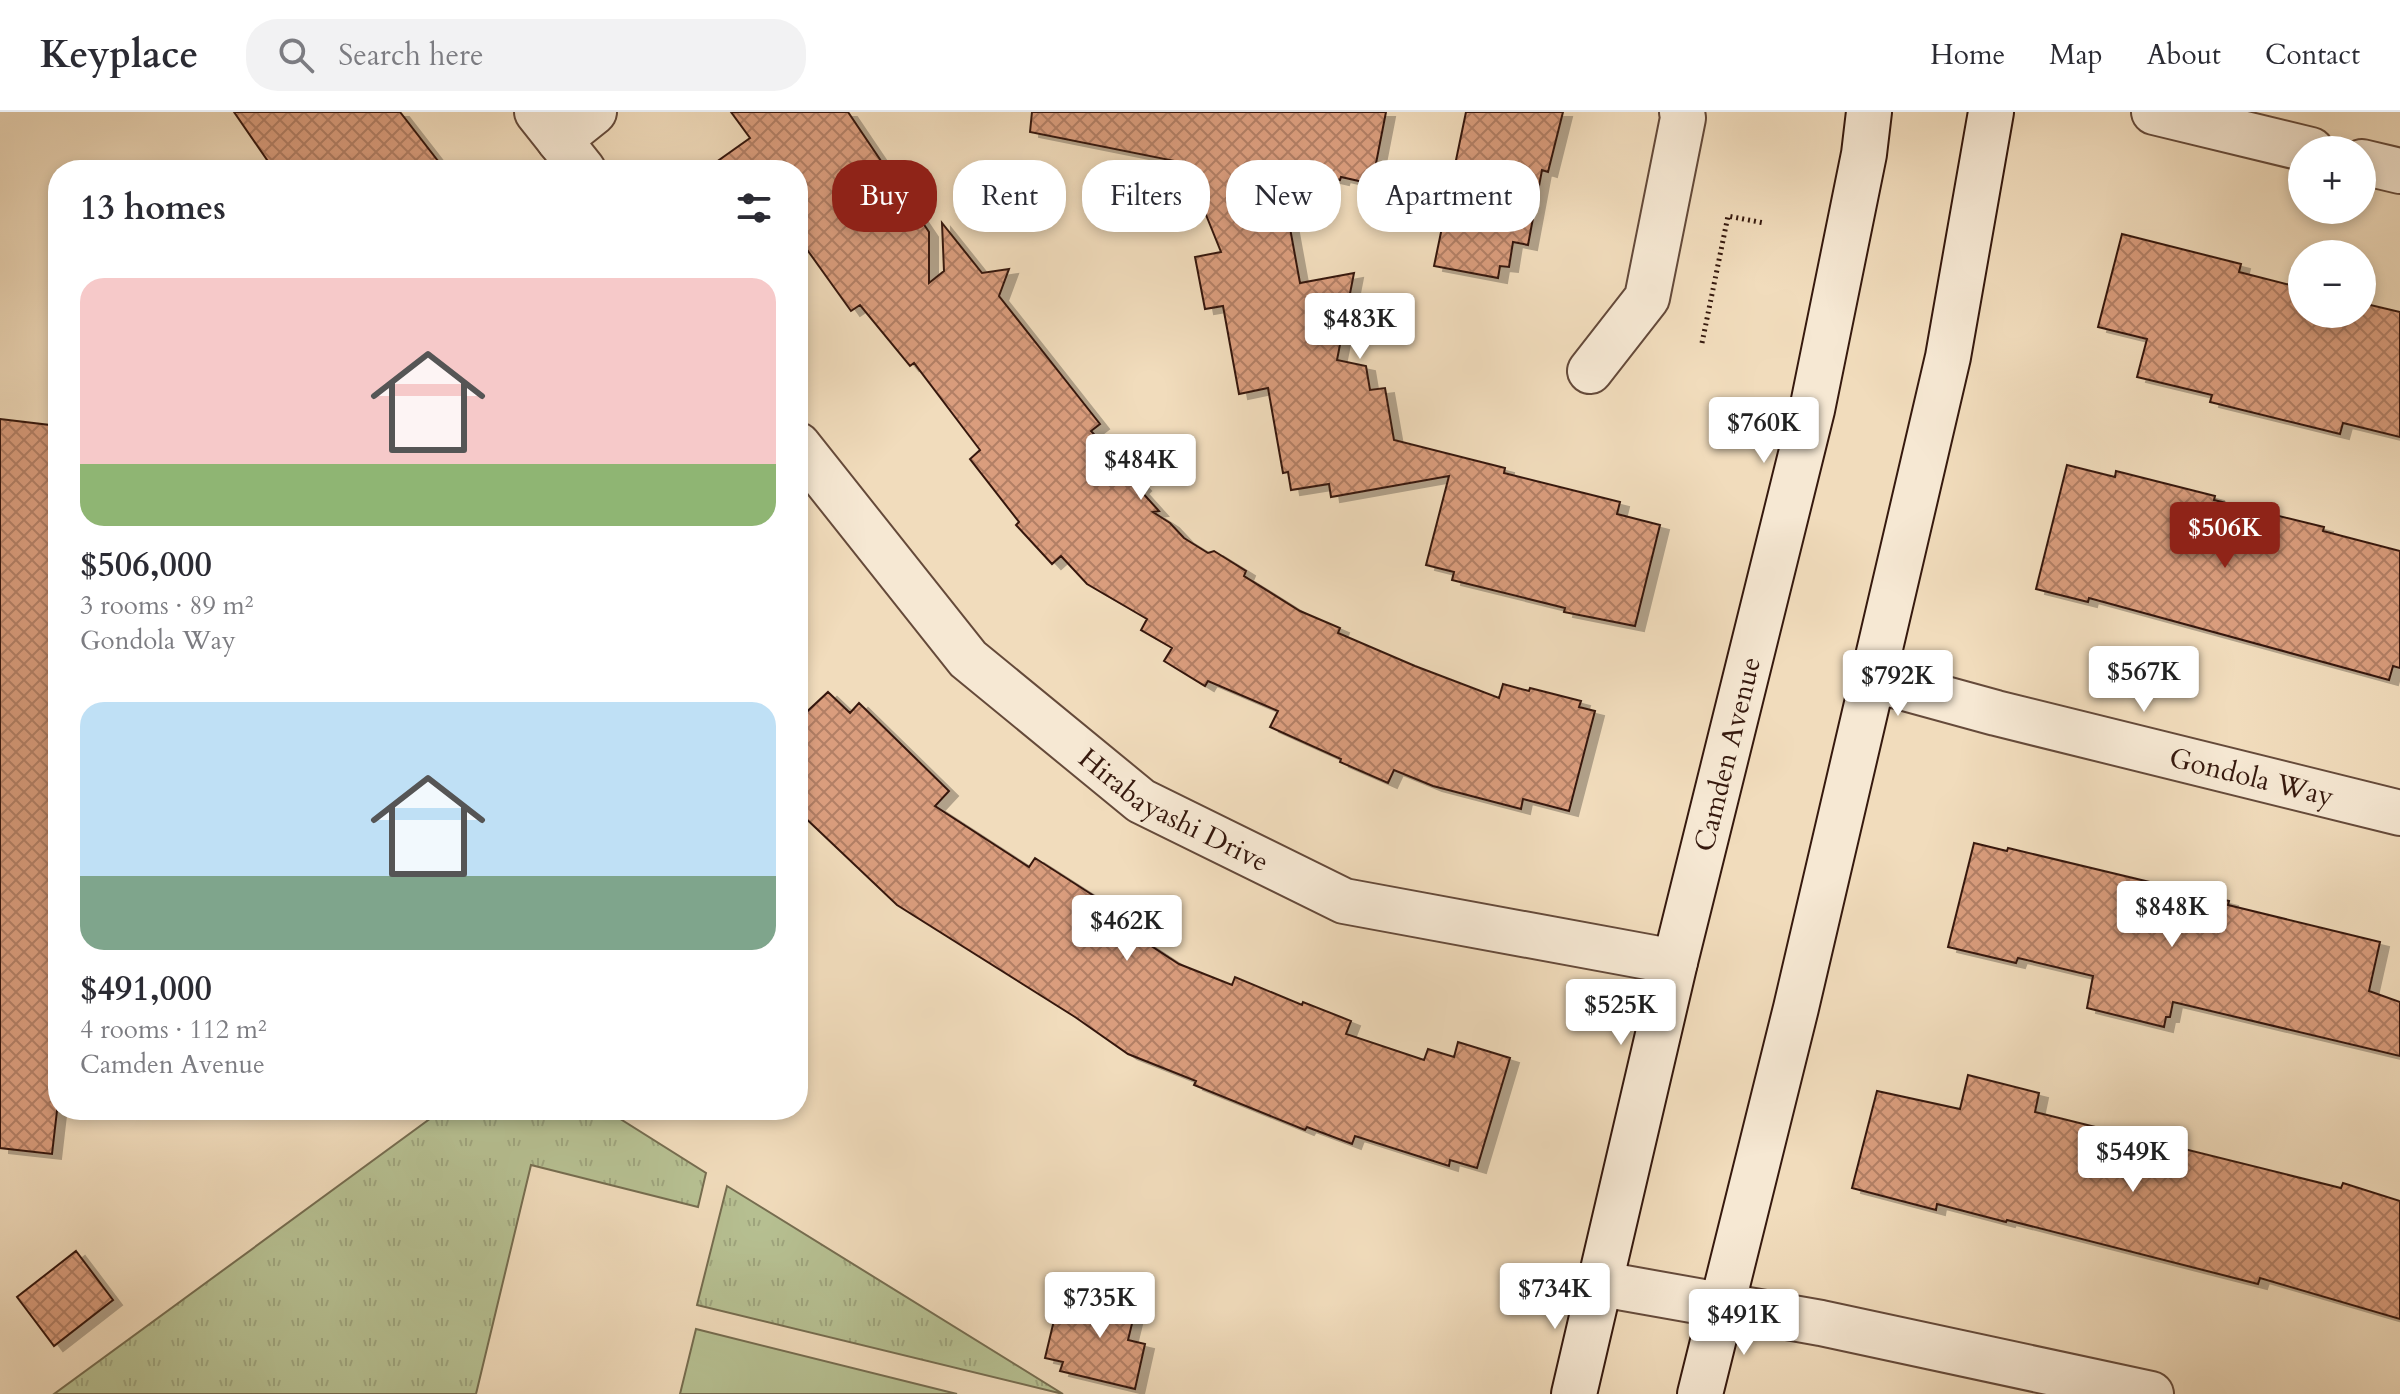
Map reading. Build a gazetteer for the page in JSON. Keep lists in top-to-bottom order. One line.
{"streets":{"street":["Camden Avenue","Gondola Way","Hirabayashi Drive"]},"crossings":[["Camden Avenue","Hirabayashi Drive"]],"page":{"header":"Keyplace","search":"Search here","nav":["Home","Map","About","Contact"],"map_buttons":["+","−"],"chip":["Buy","Rent","Filters","New","Apartment"],"heading":"13 homes","list":[{"name":"$506,000","note":"3 rooms · 89 m² · Gondola Way"},{"name":"$491,000","note":"4 rooms · 112 m² · Camden Avenue"}],"price":["$483K","$760K","$484K","$506K","$567K","$792K","$848K","$462K","$525K","$549K","$734K","$735K","$491K"]}}
